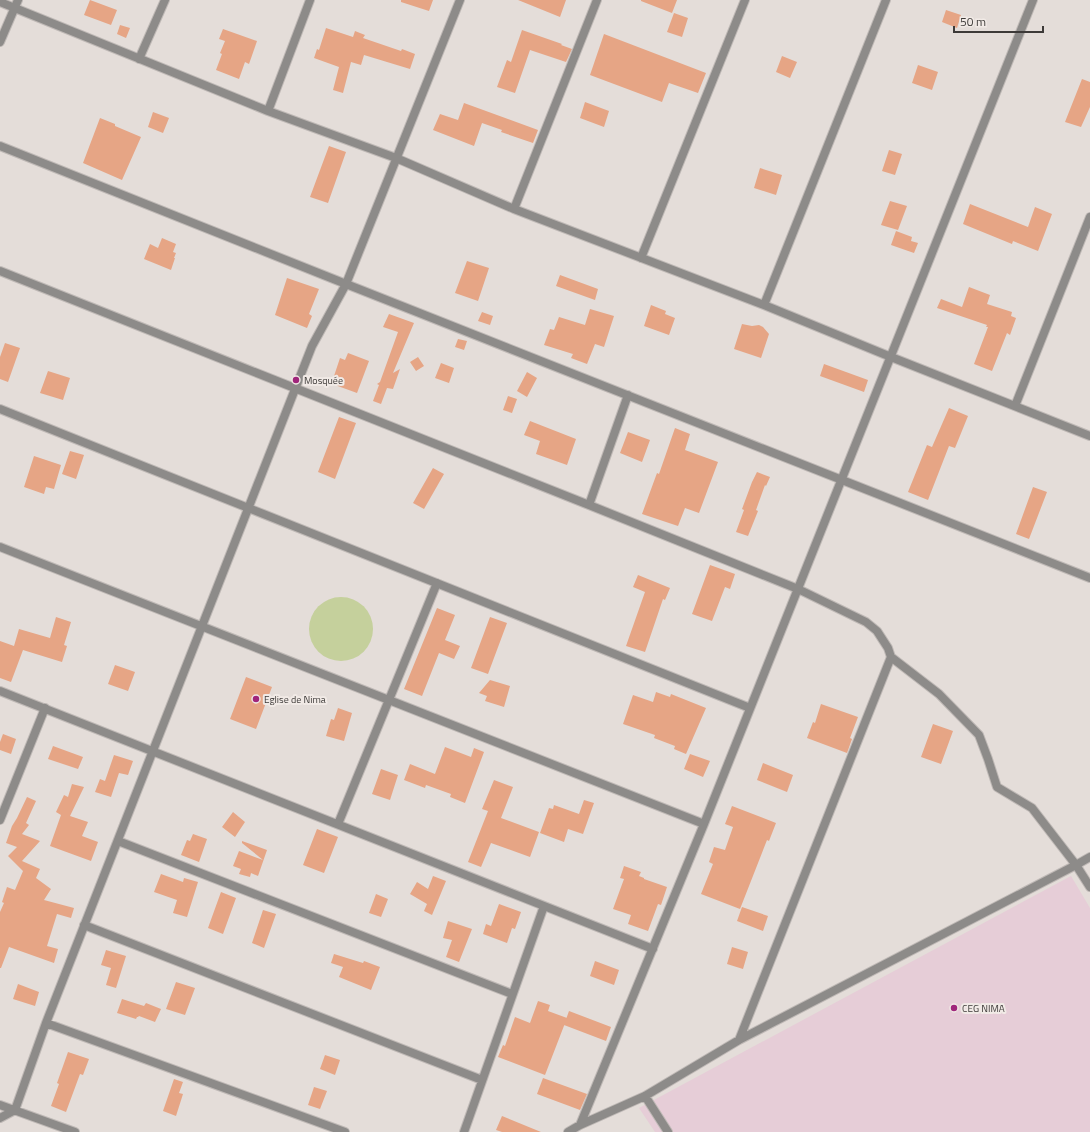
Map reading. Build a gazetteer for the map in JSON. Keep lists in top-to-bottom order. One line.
{"places":["Mosquée","Eglise de Nima","CEG NIMA"],"scale_bar":"50 m"}
